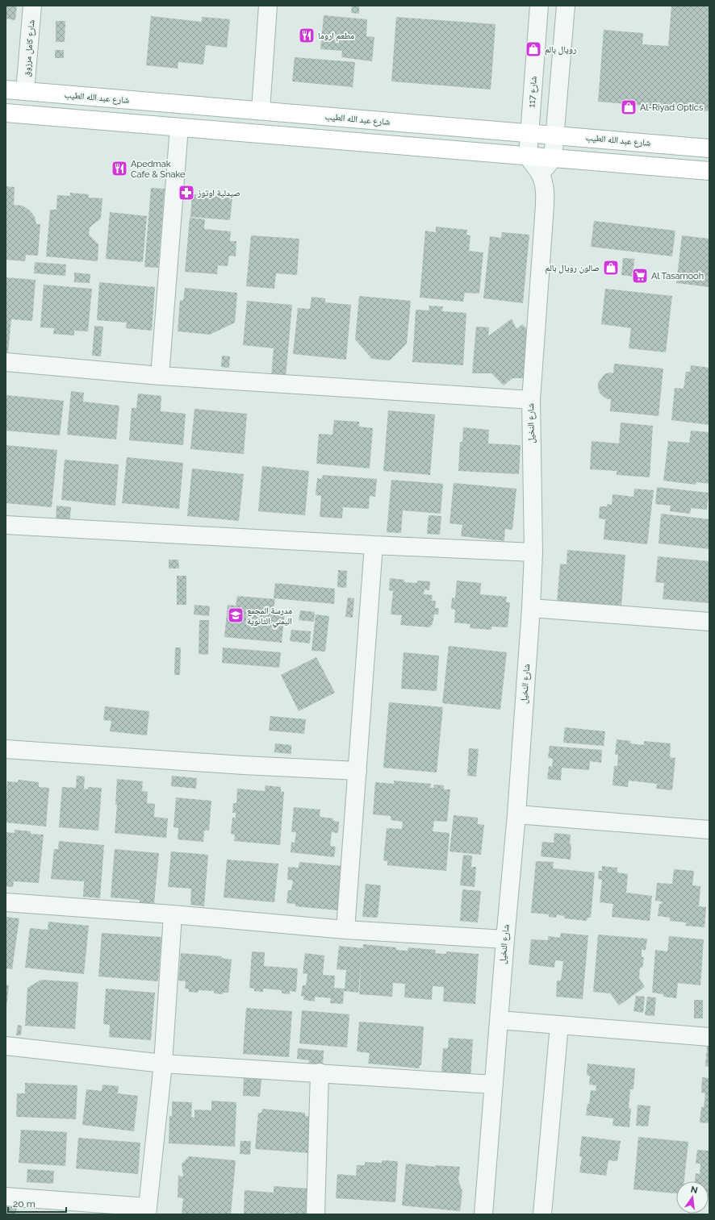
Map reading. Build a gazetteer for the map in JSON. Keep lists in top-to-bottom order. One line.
{"streets":{"main road":["شارع عبد الله الطيب"],"street":["شارع كامل مرزوق","شارع 117","شارع النخيل"]},"crossings":[["شارع كامل مرزوق","شارع عبد الله الطيب"],["شارع 117","شارع عبد الله الطيب"]],"places":{"restaurant":["مطعم اروما","Apedmak Cafe & Snake"],"shop":["رويال بالم","Al-Riyad Optics","صالون رويال بالم"],"pharmacy":["صيدلية اوتوز"],"supermarket":["Al Tasamooh"],"school or university":["مدرسة المجمع اليمني الثانوية"]},"scale_bar":"20 m","north":"top"}
